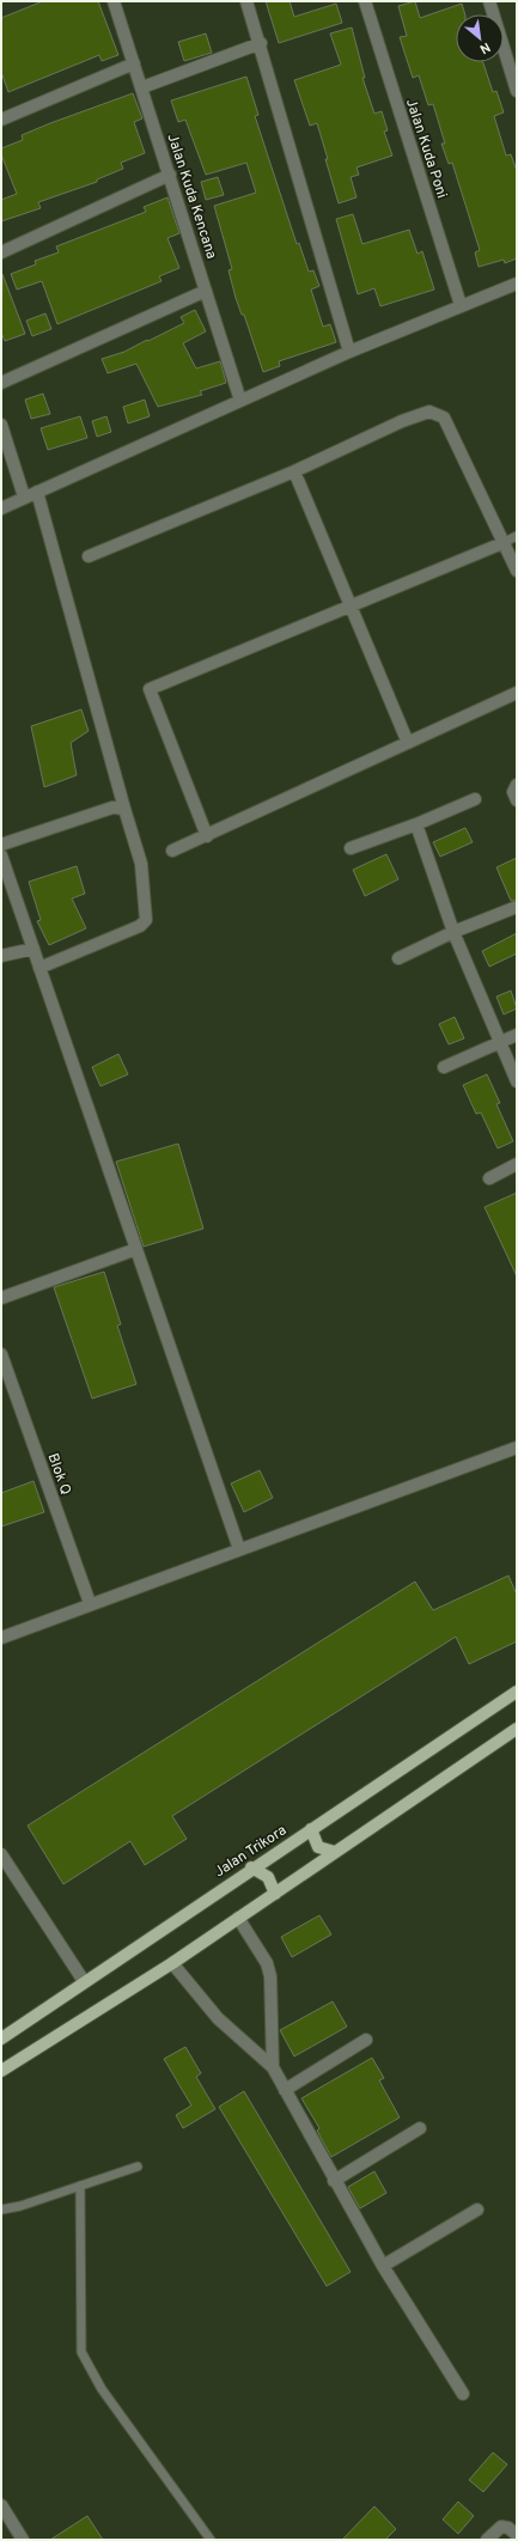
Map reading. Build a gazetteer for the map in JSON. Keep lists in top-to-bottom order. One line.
{"streets":{"main road":["Jalan Trikora"],"street":["Jalan Kuda Poni","Jalan Kuda Kencana","Blok Q"]},"north":"bottom right"}
